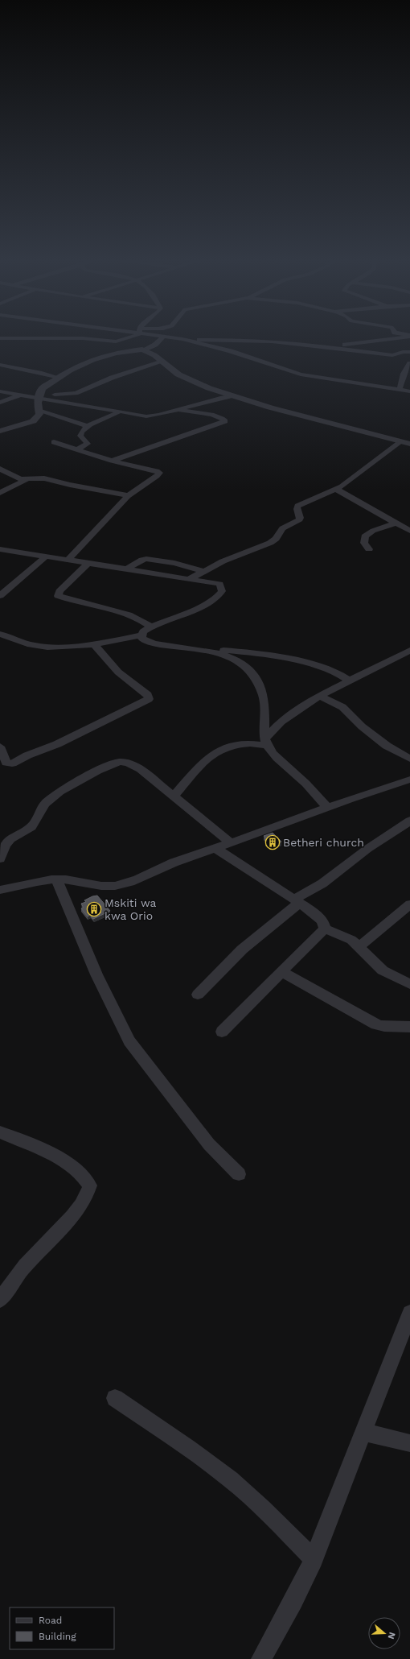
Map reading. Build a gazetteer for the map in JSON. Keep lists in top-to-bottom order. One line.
{"places":{"building":["Betheri church","Mskiti wa kwa Orio"]},"legend":["Road","Building"],"north":"right"}
